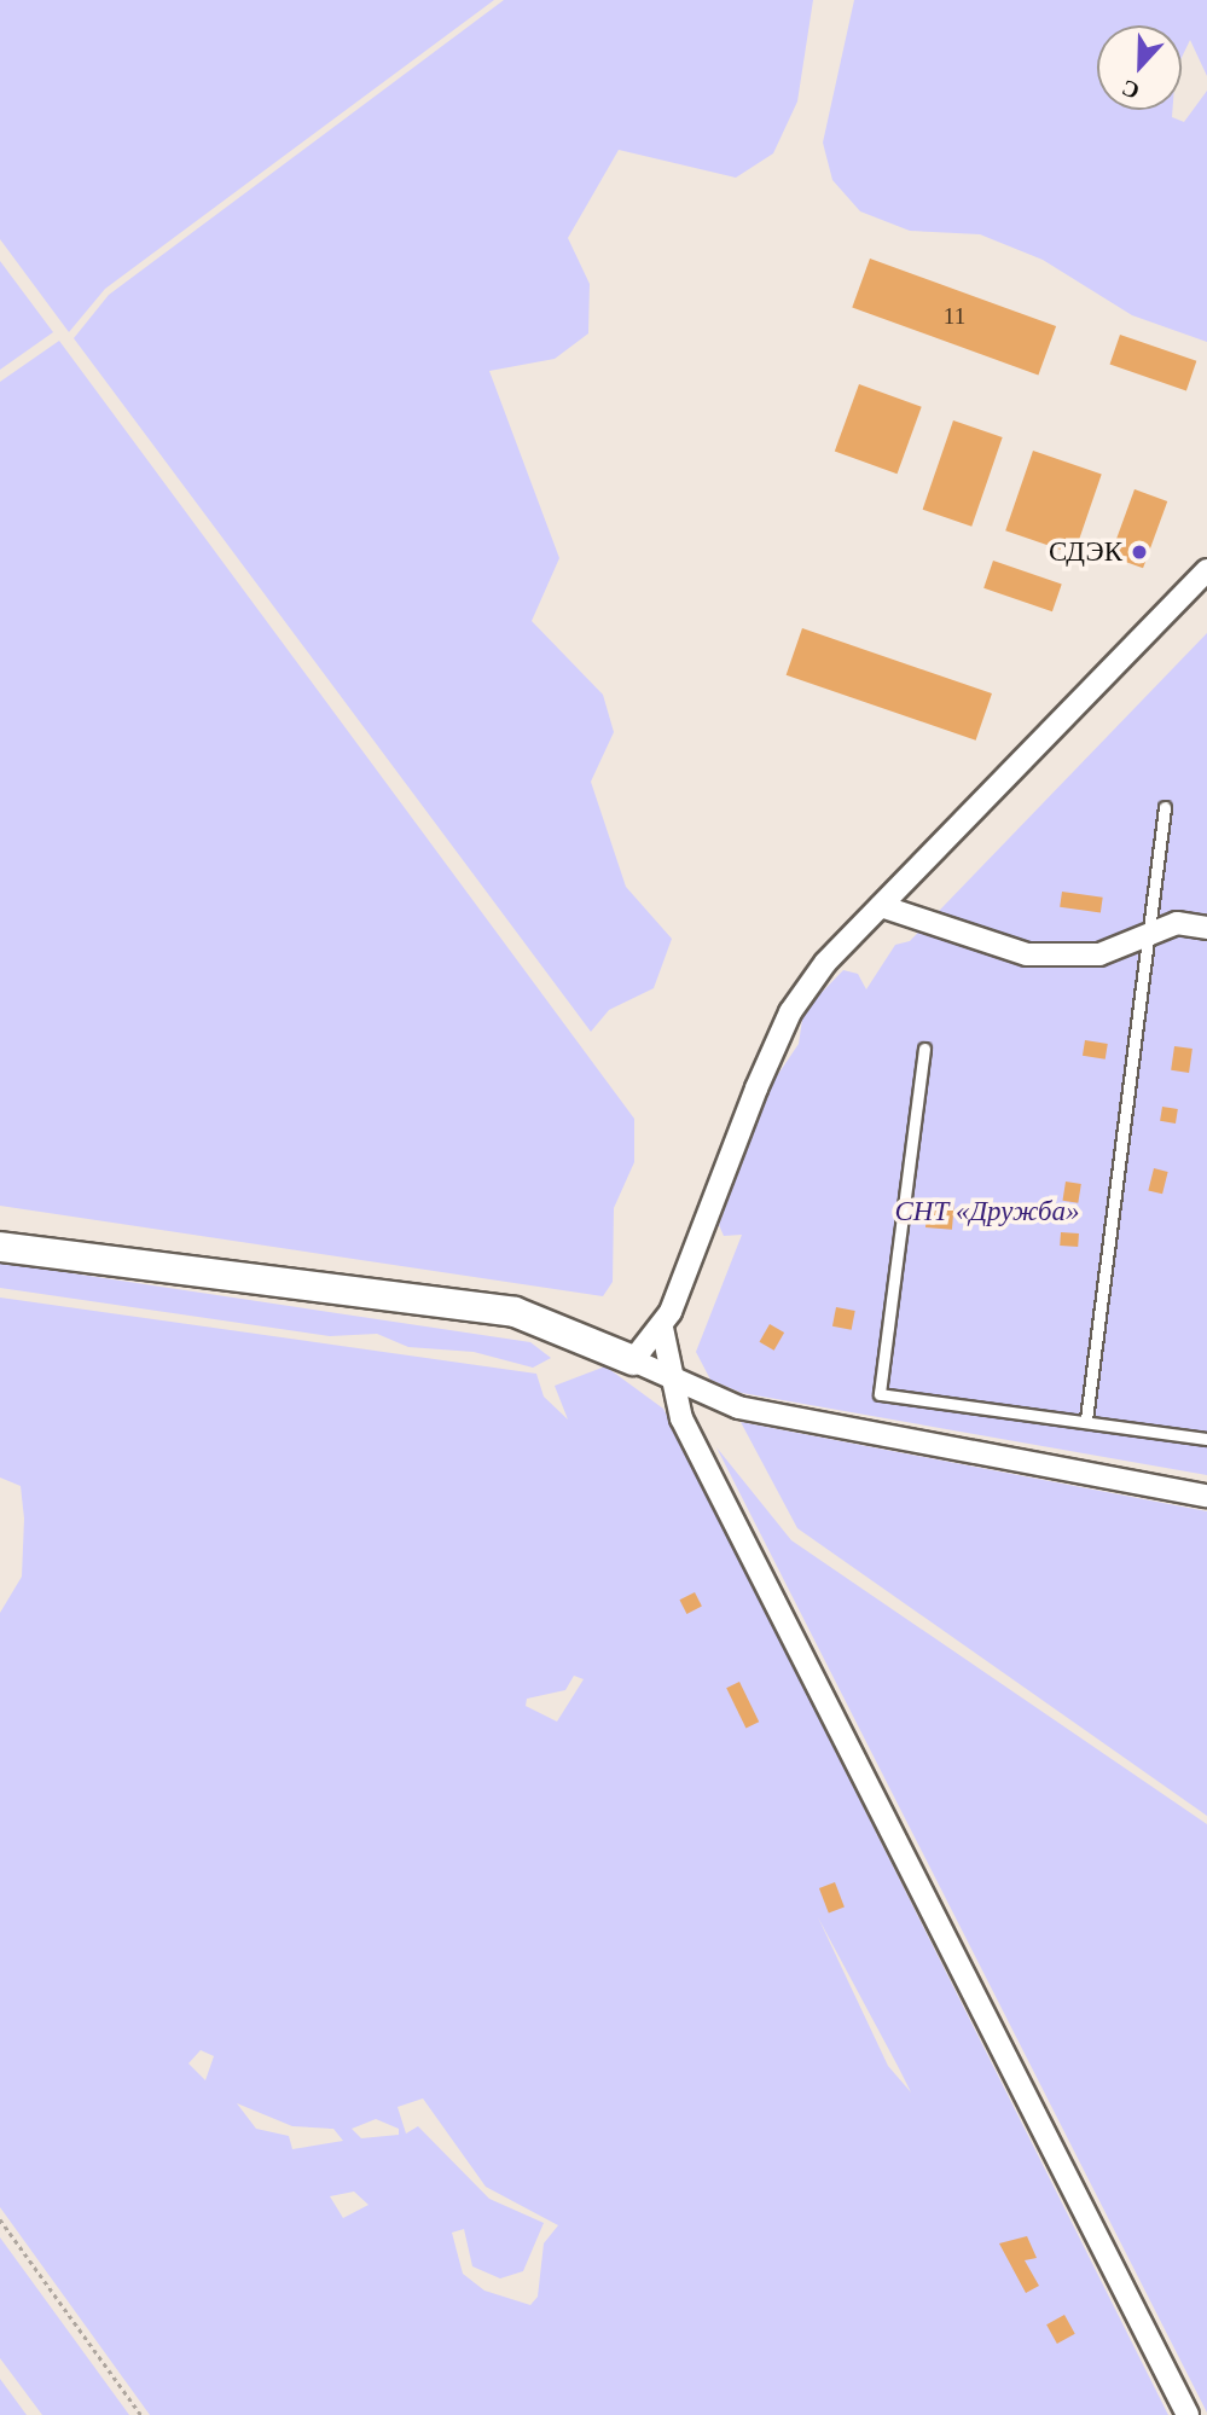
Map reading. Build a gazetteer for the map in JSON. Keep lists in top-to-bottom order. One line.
{"parks":["СНТ «Дружба»"],"places":["СДЭК"],"house_numbers":["11"],"north":"bottom"}
